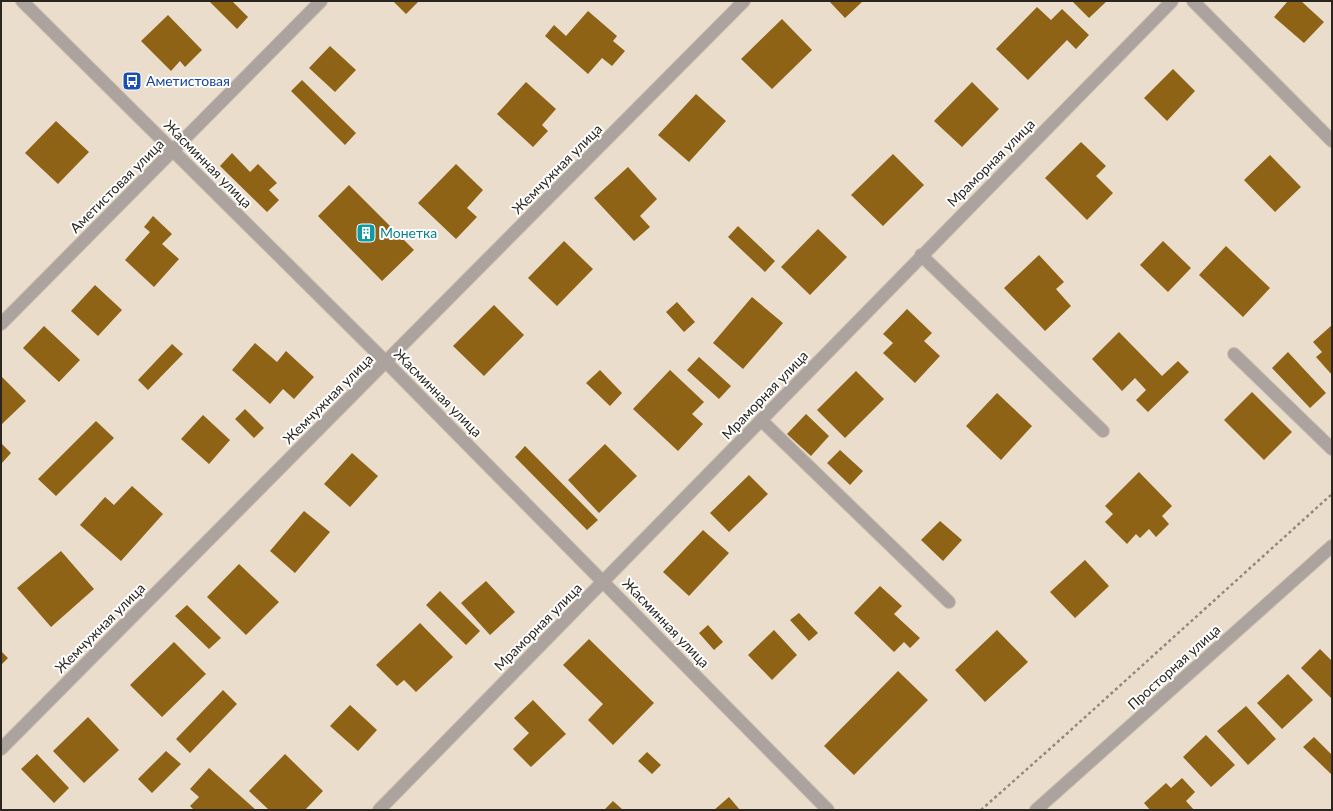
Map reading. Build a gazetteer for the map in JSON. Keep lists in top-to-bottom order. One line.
{"streets":{"street":["Мраморная улица","Жасминная улица","Жемчужная улица","Аметистовая улица","Просторная улица"]},"crossings":[["Мраморная улица","Жасминная улица"],["Жасминная улица","Жемчужная улица"],["Жасминная улица","Аметистовая улица"]],"places":{"bus stop":["Аметистовая"],"building":["Монетка"]}}
